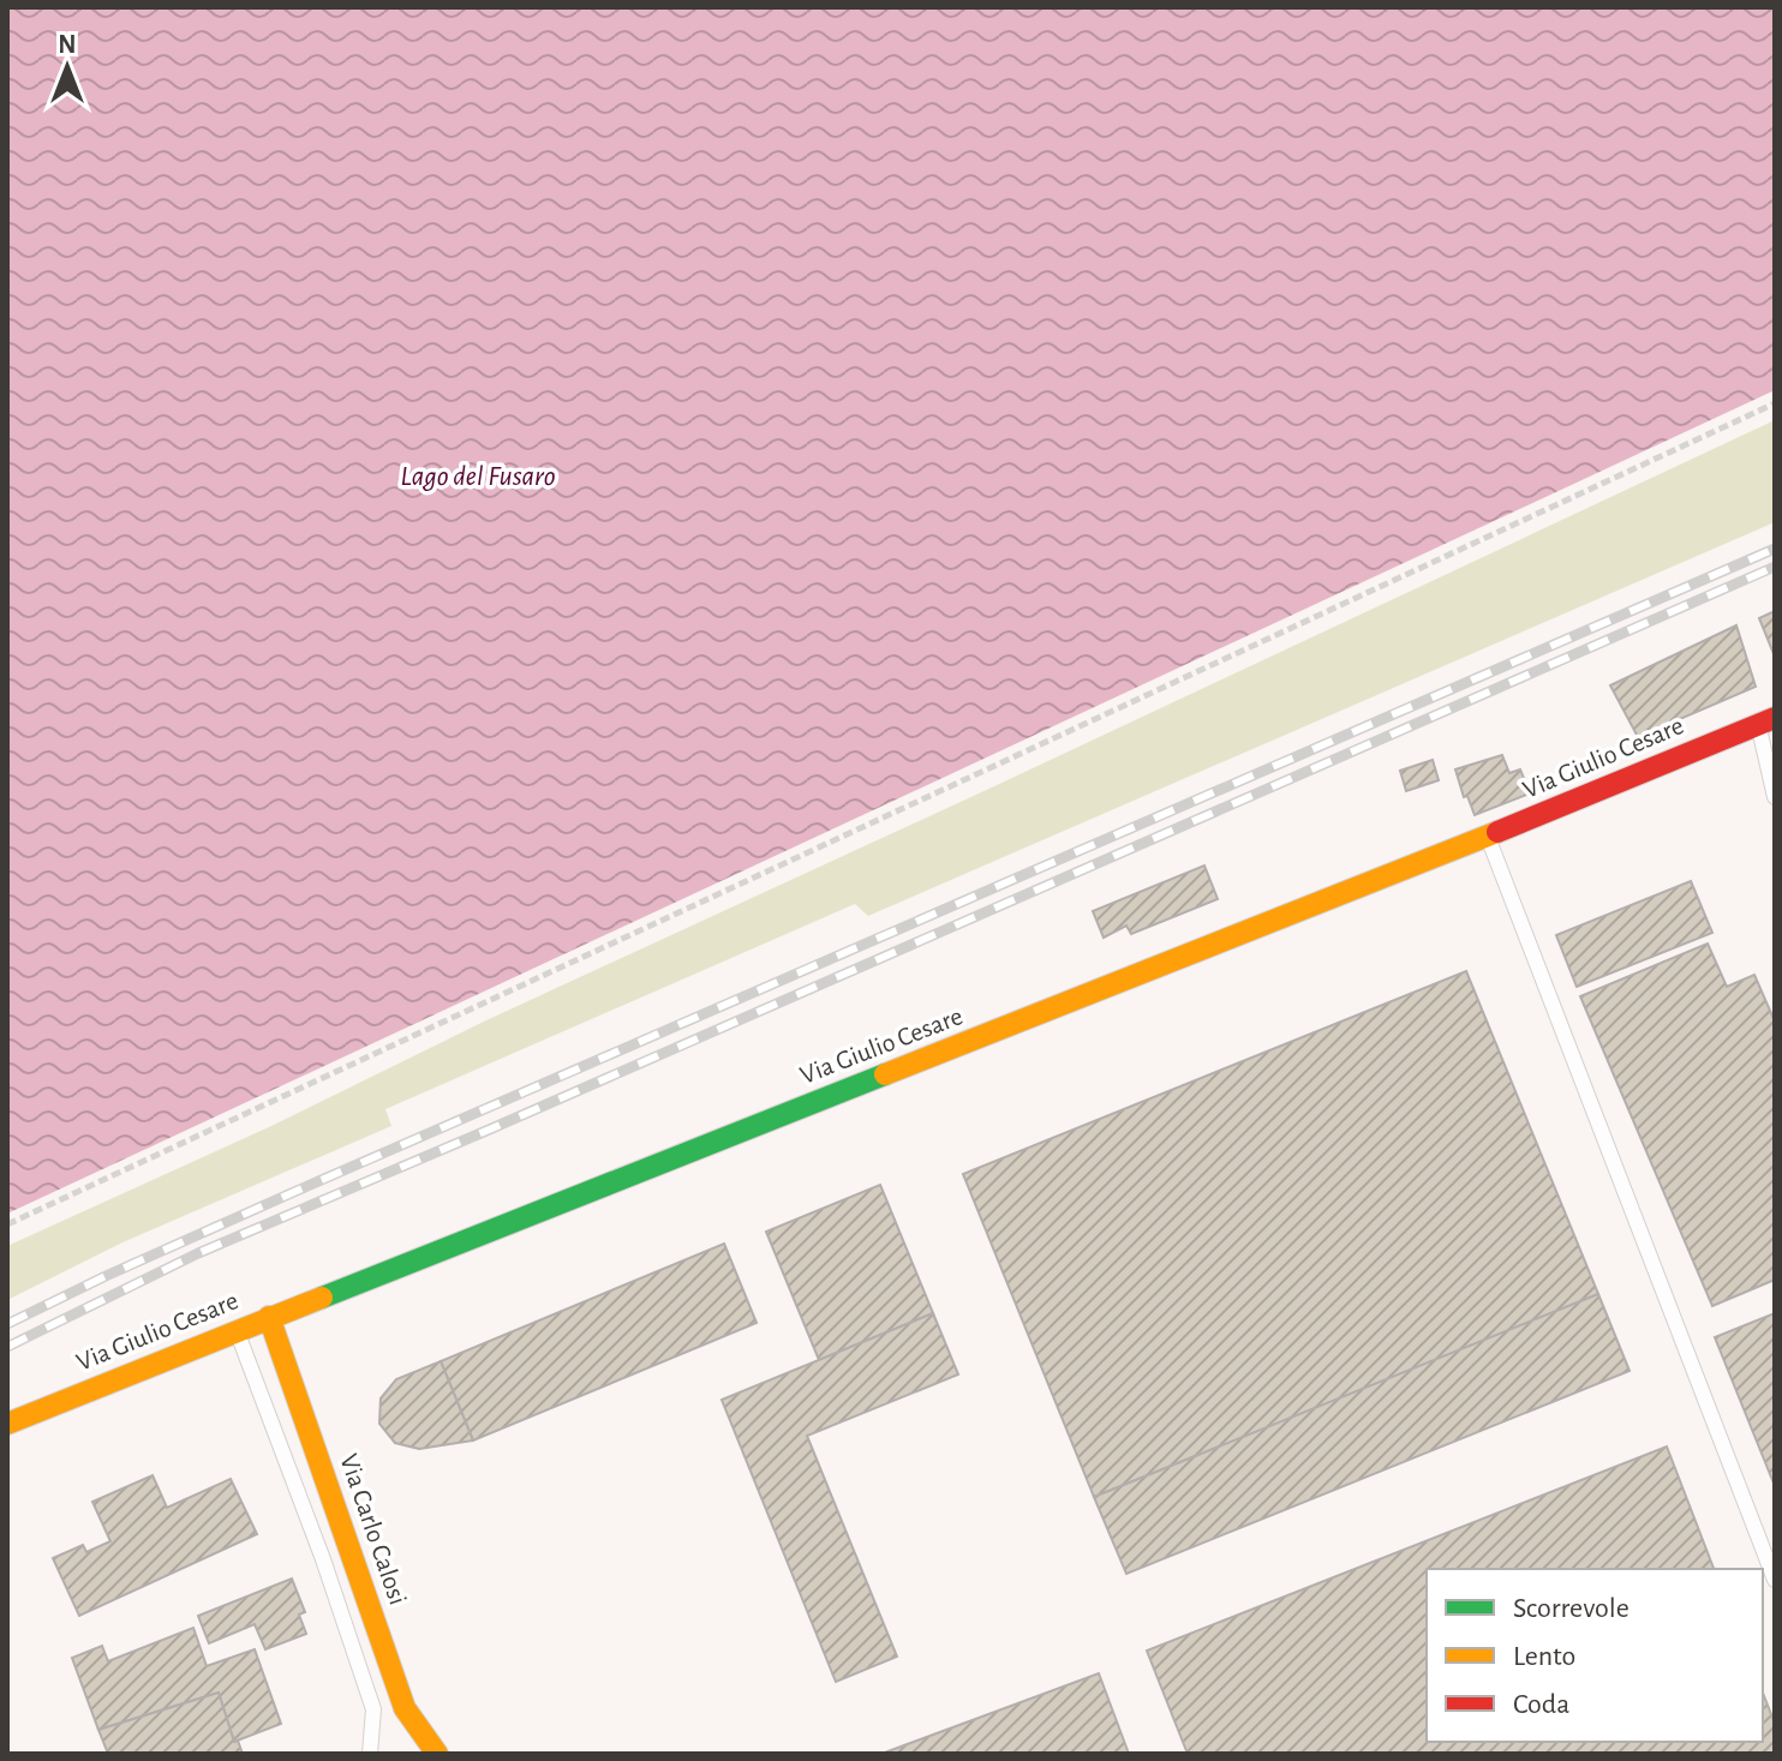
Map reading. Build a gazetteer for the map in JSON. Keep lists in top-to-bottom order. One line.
{"streets":{"street":["Via Giulio Cesare","Via Carlo Calosi"]},"crossings":[["Via Giulio Cesare","Via Carlo Calosi"]],"water":["Lago del Fusaro"],"legend":["Scorrevole","Lento","Coda"],"north":"top"}
